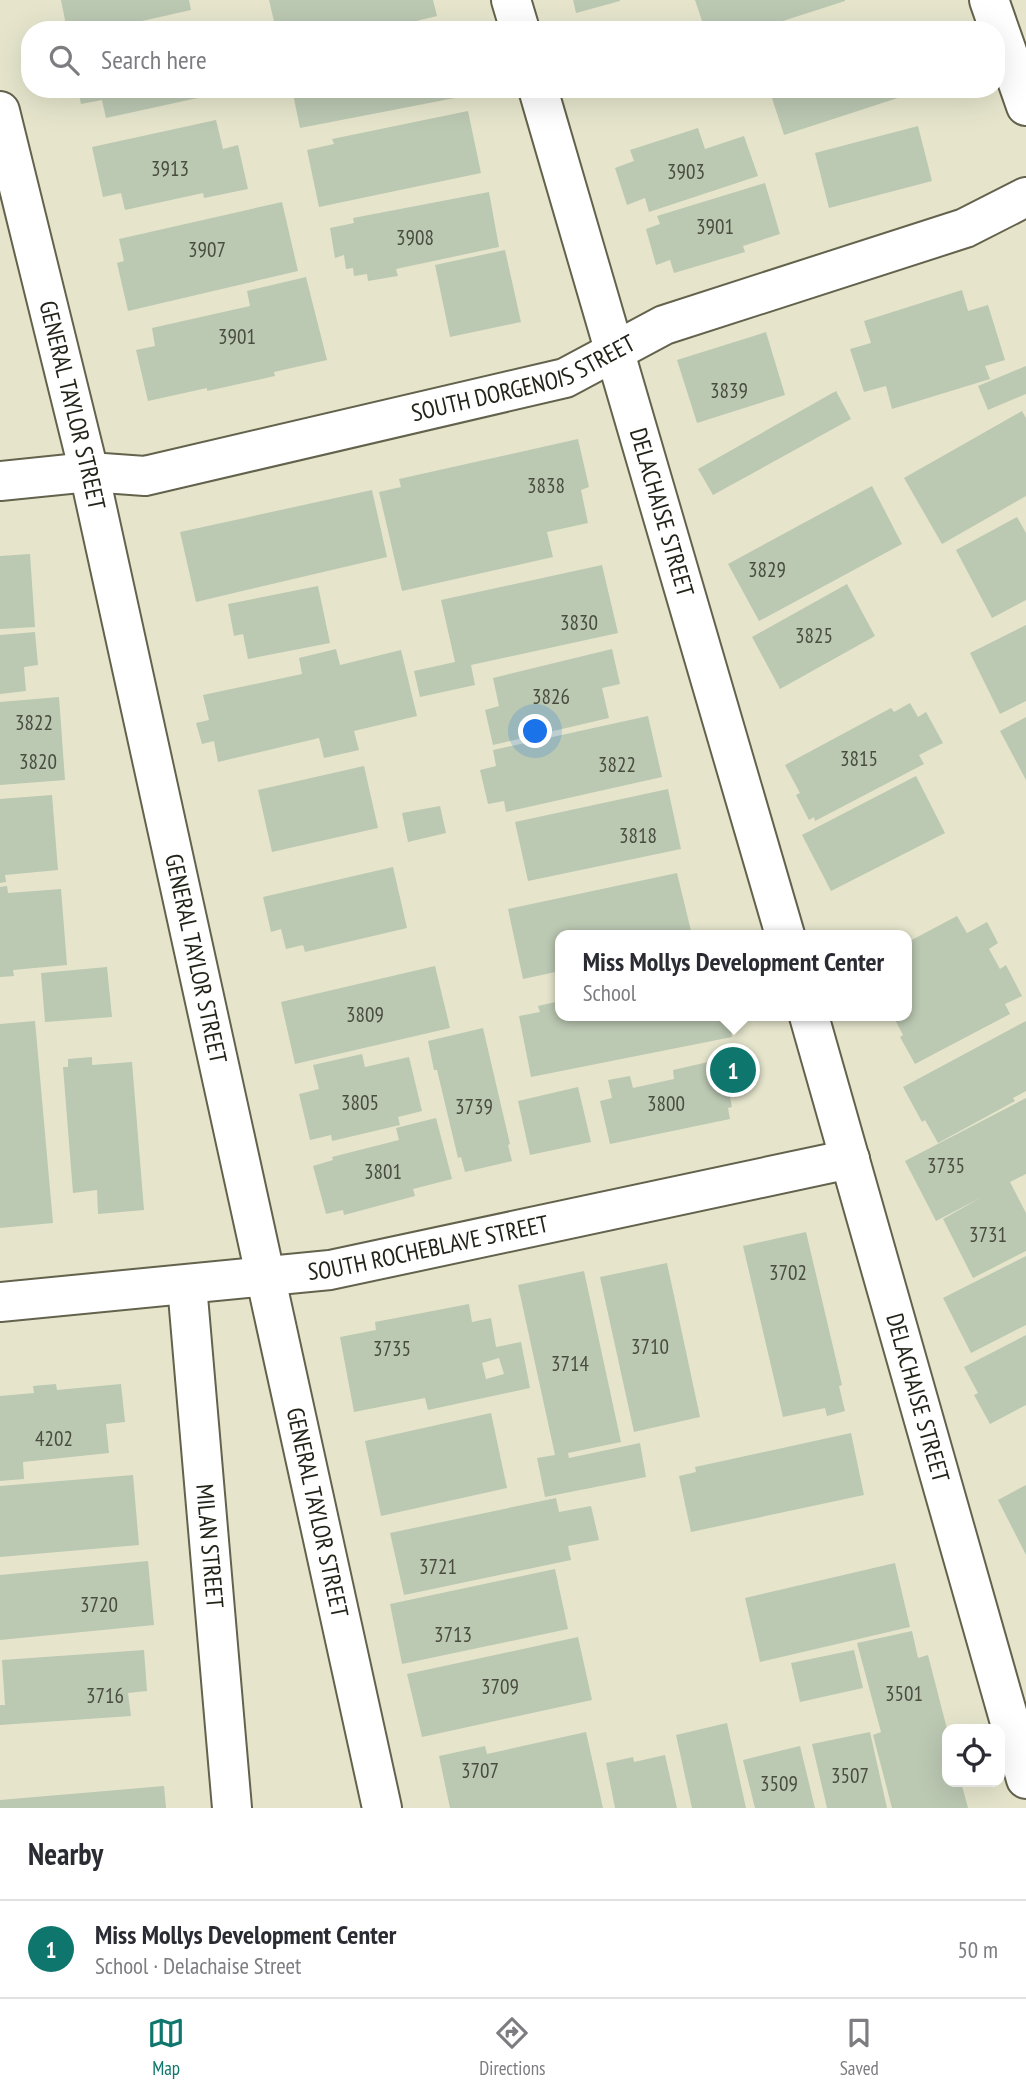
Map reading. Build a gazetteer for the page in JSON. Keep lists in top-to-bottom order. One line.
{"streets":{"street":["SOUTH DORGENOIS STREET","GENERAL TAYLOR STREET","DELACHAISE STREET","SOUTH ROCHEBLAVE STREET","MILAN STREET"]},"crossings":[["SOUTH DORGENOIS STREET","GENERAL TAYLOR STREET"],["SOUTH DORGENOIS STREET","DELACHAISE STREET"],["GENERAL TAYLOR STREET","SOUTH ROCHEBLAVE STREET"],["DELACHAISE STREET","SOUTH ROCHEBLAVE STREET"],["SOUTH ROCHEBLAVE STREET","MILAN STREET"]],"house_numbers":["3913","3903","3901","3908","3907","3901","3839","3838","3829","3830","3825","3826","3822","3815","3820","3822","3818","3809","3805","3800","3739","3735","3801","3731","3702","3710","3735","3714","4202","3721","3720","3713","3709","3501","3716","3707","3507","3509"],"page":{"search":"Search here","popup":["Miss Mollys Development Center","School"],"pins":"1","heading":"Nearby","list":[{"mark":"1","name":"Miss Mollys Development Center","note":"School · Delachaise Street","value":"50 m"}],"nav":["Map","Directions","Saved"]}}
